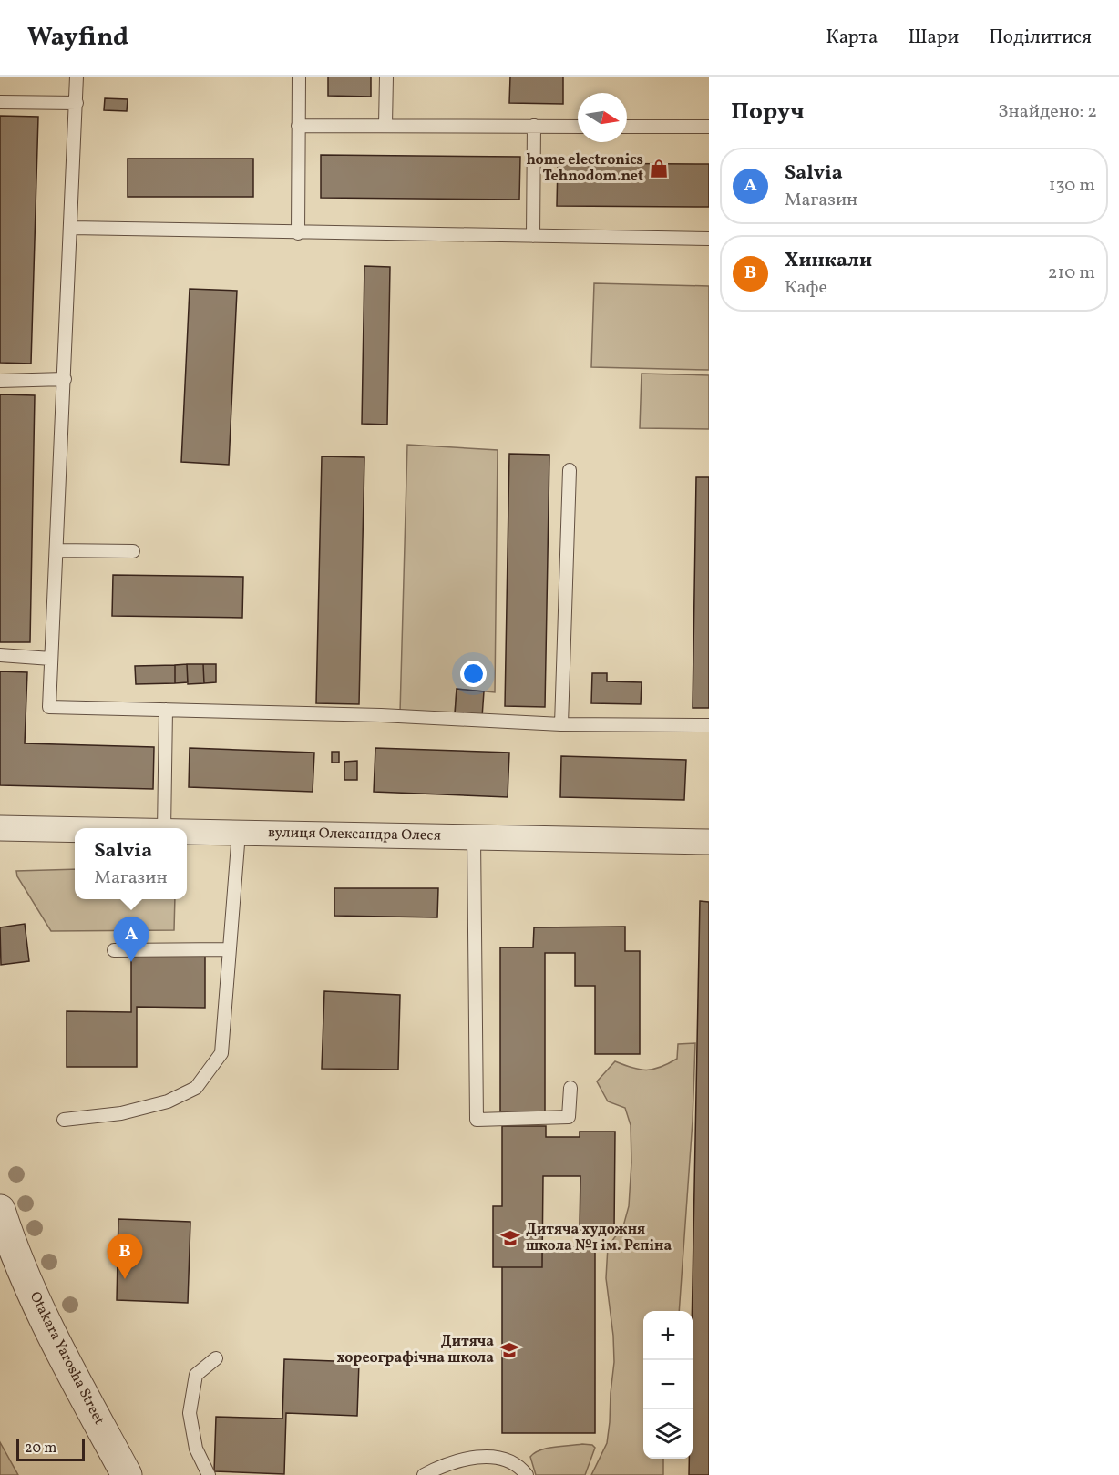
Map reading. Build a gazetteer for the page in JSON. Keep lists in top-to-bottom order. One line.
{"streets":{"street":["вулиця Олександра Олеся","Otakara Yarosha Street"]},"places":{"shop":["home electronics Tehnodom.net"],"school or university":["Дитяча художня школа №1 ім. Рєпіна","Дитяча хореографічна школа"]},"scale_bar":"20 m","north":"right","page":{"header":"Wayfind","nav":["Карта","Шари","Поділитися"],"heading":["Поруч","Знайдено: 2"],"list":[{"mark":"A","name":"Salvia","note":"Магазин","value":"130 m"},{"mark":"B","name":"Хинкали","note":"Кафе","value":"210 m"}],"popup":["Salvia","Магазин"],"pins":["A","B"],"map_buttons":["+","−"],"scale":"20 m"}}
